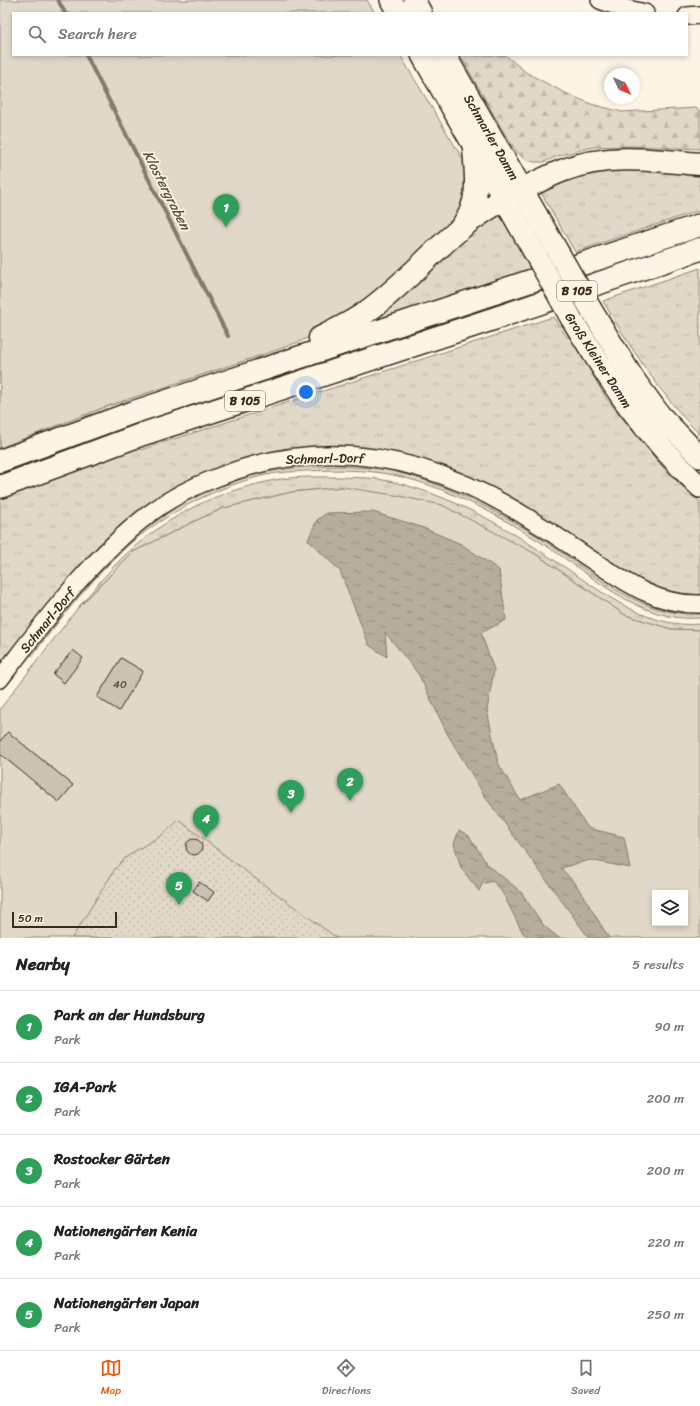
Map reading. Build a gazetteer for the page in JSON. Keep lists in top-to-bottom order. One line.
{"streets":{"highway":["B 105"],"street":["Schmarler Damm","Groß Kleiner Damm","Schmarl-Dorf"]},"crossings":[["Schmarler Damm","Groß Kleiner Damm"]],"water":["Klostergraben"],"house_numbers":["40"],"scale_bar":"50 m","north":"bottom right","page":{"search":"Search here","pins":["1","2","3","4","5"],"scale":"50 m","heading":["Nearby","5 results"],"list":[{"mark":"1","name":"Park an der Hundsburg","note":"Park","value":"90 m"},{"mark":"2","name":"IGA-Park","note":"Park","value":"200 m"},{"mark":"3","name":"Rostocker Gärten","note":"Park","value":"200 m"},{"mark":"4","name":"Nationengärten Kenia","note":"Park","value":"220 m"},{"mark":"5","name":"Nationengärten Japan","note":"Park","value":"250 m"}],"nav":["Map","Directions","Saved"]}}
